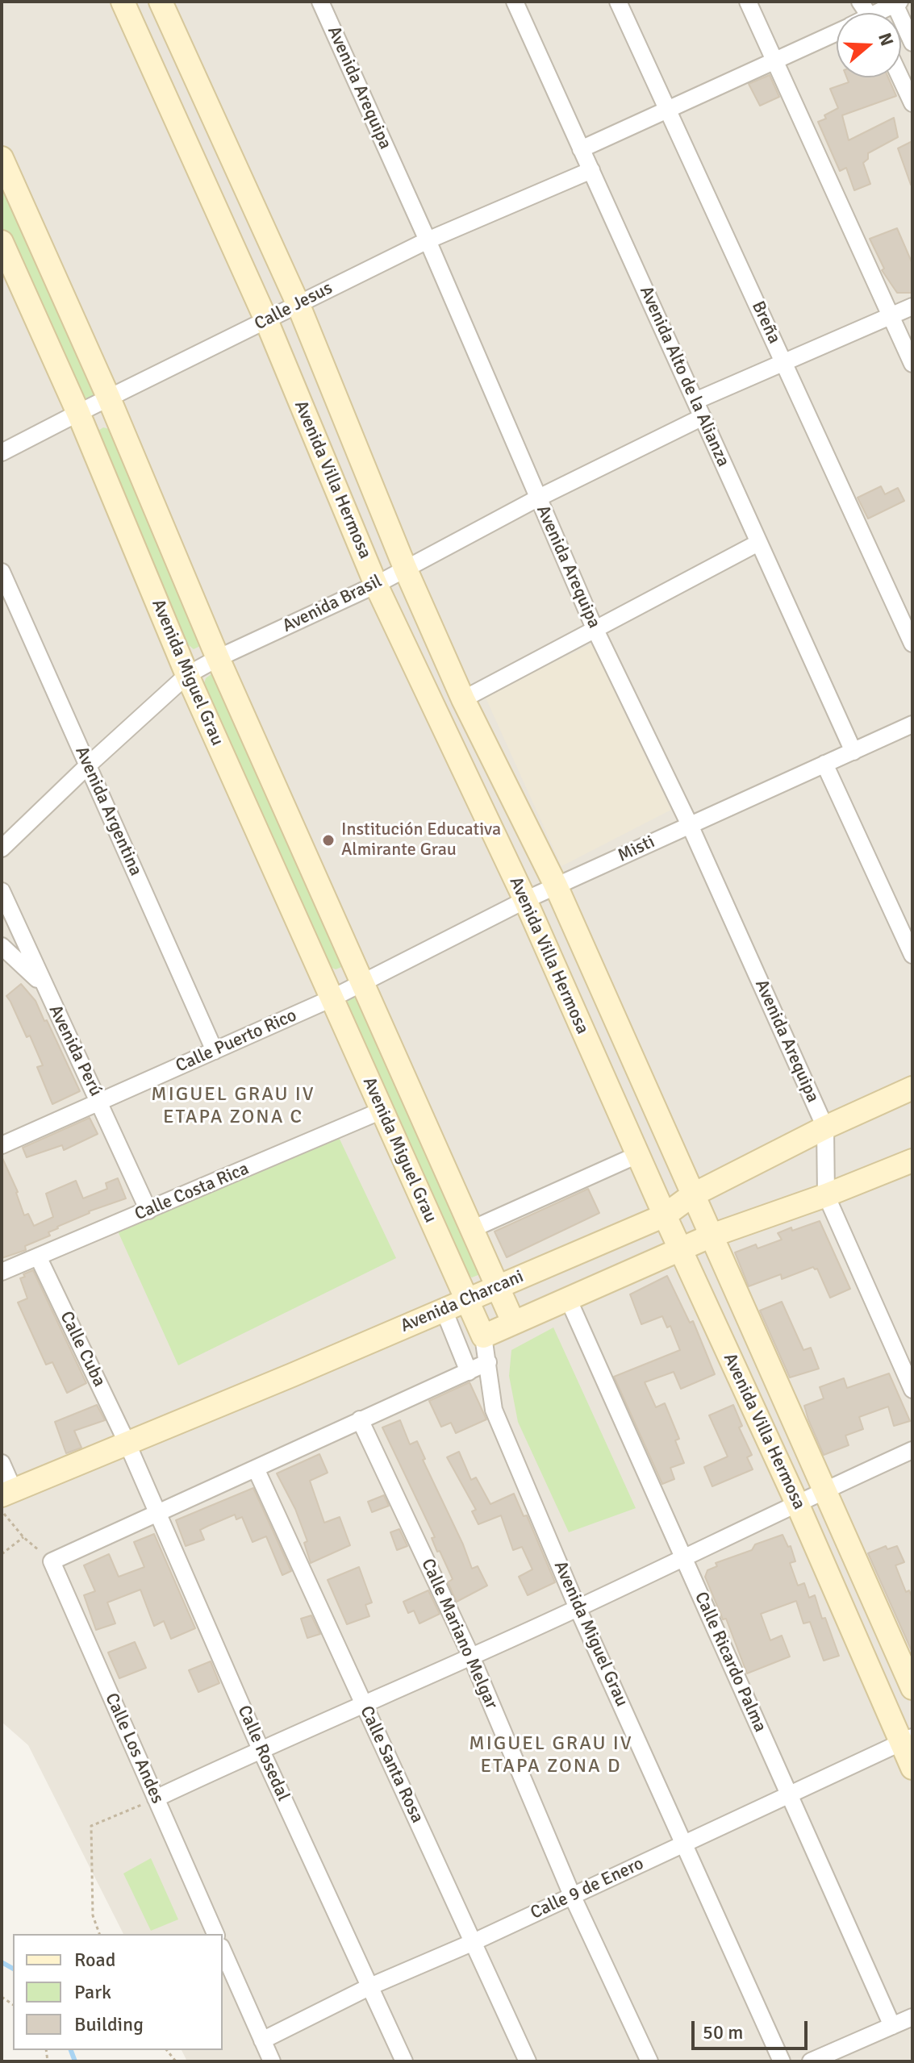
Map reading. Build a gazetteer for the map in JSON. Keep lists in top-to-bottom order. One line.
{"streets":{"street":["Avenida Arequipa","Calle Jesus","Breña","Avenida Alto de la Alianza","Avenida Villa Hermosa","Avenida Brasil","Avenida Miguel Grau","Avenida Argentina","Misti","Calle Puerto Rico","Avenida Perú","Calle Costa Rica","Avenida Charcani","Calle Cuba","Calle Mariano Melgar","Calle Ricardo Palma","Calle Los Andes","Calle Rosedal","Calle Santa Rosa","Calle 9 de Enero"]},"crossings":[["Avenida Arequipa","Calle Jesus"],["Avenida Arequipa","Avenida Brasil"],["Avenida Arequipa","Misti"],["Avenida Arequipa","Avenida Charcani"],["Calle Jesus","Avenida Alto de la Alianza"],["Calle Jesus","Avenida Villa Hermosa"],["Calle Jesus","Avenida Miguel Grau"],["Avenida Alto de la Alianza","Avenida Brasil"],["Avenida Alto de la Alianza","Misti"],["Avenida Villa Hermosa","Avenida Brasil"],["Avenida Villa Hermosa","Misti"],["Avenida Villa Hermosa","Avenida Charcani"],["Avenida Villa Hermosa","Calle 9 de Enero"],["Avenida Brasil","Avenida Miguel Grau"],["Avenida Brasil","Avenida Argentina"],["Avenida Miguel Grau","Misti"],["Avenida Miguel Grau","Calle Puerto Rico"],["Avenida Miguel Grau","Calle Costa Rica"],["Avenida Miguel Grau","Avenida Charcani"],["Avenida Miguel Grau","Calle 9 de Enero"],["Avenida Argentina","Calle Puerto Rico"],["Misti","Calle Puerto Rico"],["Calle Puerto Rico","Avenida Perú"],["Avenida Perú","Calle Costa Rica"],["Calle Costa Rica","Calle Cuba"],["Avenida Charcani","Calle Cuba"],["Avenida Charcani","Calle Rosedal"],["Calle Cuba","Calle Rosedal"],["Calle Mariano Melgar","Calle 9 de Enero"],["Calle Ricardo Palma","Calle 9 de Enero"],["Calle Rosedal","Calle 9 de Enero"],["Calle Santa Rosa","Calle 9 de Enero"]],"districts":["MIGUEL GRAU IV ETAPA ZONA C","MIGUEL GRAU IV ETAPA ZONA D"],"places":["Institución Educativa Almirante Grau"],"legend":["Road","Park","Building"],"scale_bar":"50 m","north":"right"}
